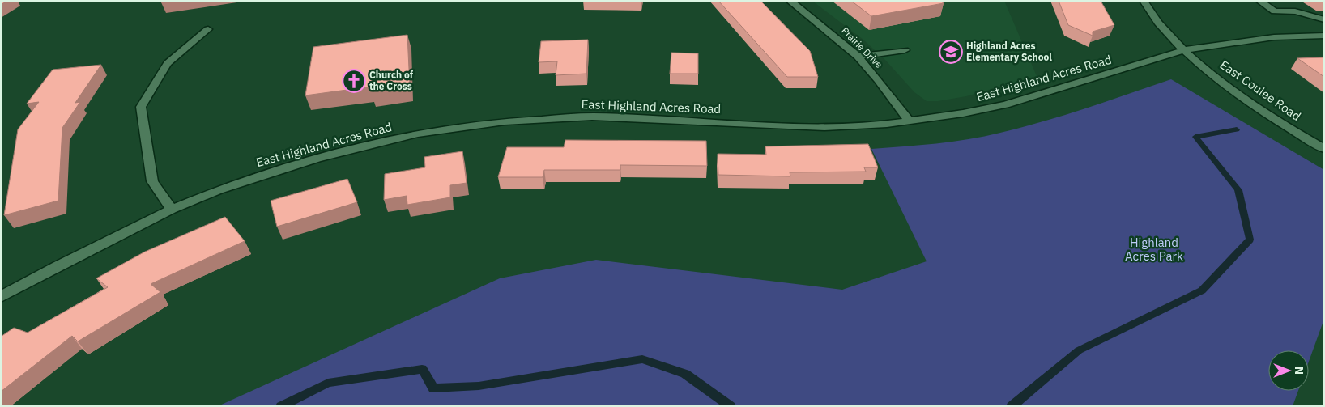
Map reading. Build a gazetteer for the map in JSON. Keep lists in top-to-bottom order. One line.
{"streets":{"street":["Prairie Drive","East Highland Acres Road","East Coulee Road"]},"crossings":[["Prairie Drive","East Highland Acres Road"],["East Highland Acres Road","East Coulee Road"]],"parks":["Highland Acres Park"],"places":{"school or university":["Highland Acres Elementary School"],"church":["Church of the Cross"]},"north":"right"}
